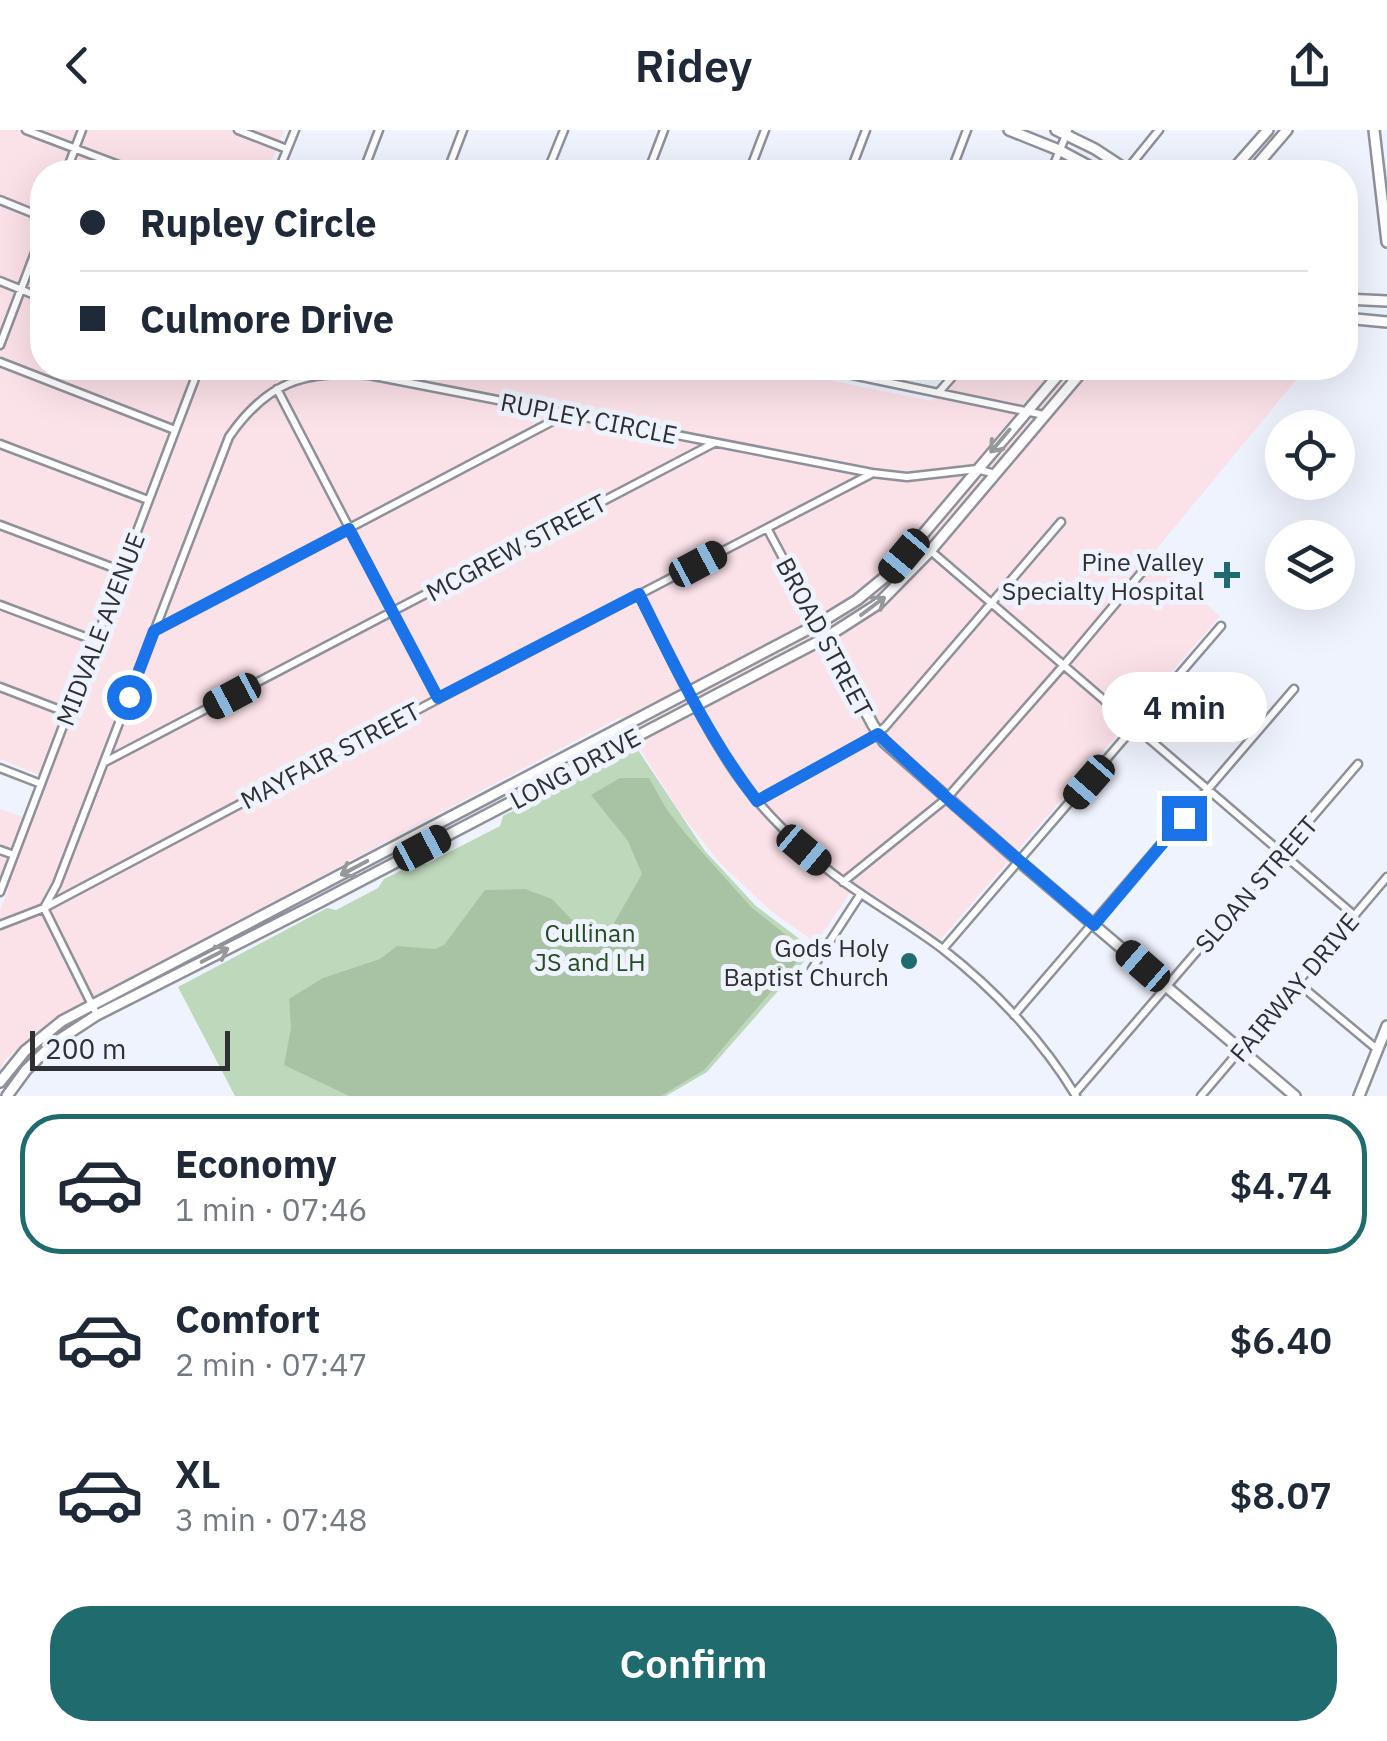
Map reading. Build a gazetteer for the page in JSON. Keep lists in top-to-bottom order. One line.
{"streets":{"main road":["BROAD STREET","LONG DRIVE"],"street":["RUPLEY CIRCLE","MCGREW STREET","MIDVALE AVENUE","MAYFAIR STREET","SLOAN STREET","FAIRWAY DRIVE"]},"crossings":[["RUPLEY CIRCLE","MCGREW STREET"],["RUPLEY CIRCLE","MAYFAIR STREET"],["RUPLEY CIRCLE","LONG DRIVE"],["BROAD STREET","MAYFAIR STREET"],["BROAD STREET","LONG DRIVE"],["BROAD STREET","SLOAN STREET"],["BROAD STREET","FAIRWAY DRIVE"]],"parks":["Cullinan JS and LH"],"places":{"health":["Pine Valley Specialty Hospital"],"other":["Gods Holy Baptist Church"]},"scale_bar":"200 m","page":{"header":"Ridey","banner":["Rupley Circle","Culmore Drive"],"bubble":"4 min","scale":"200 m","list":[{"name":"Economy","note":"1 min · 07:46","value":"$4.74"},{"name":"Comfort","note":"2 min · 07:47","value":"$6.40"},{"name":"XL","note":"3 min · 07:48","value":"$8.07"}],"buttons":"Confirm"}}
